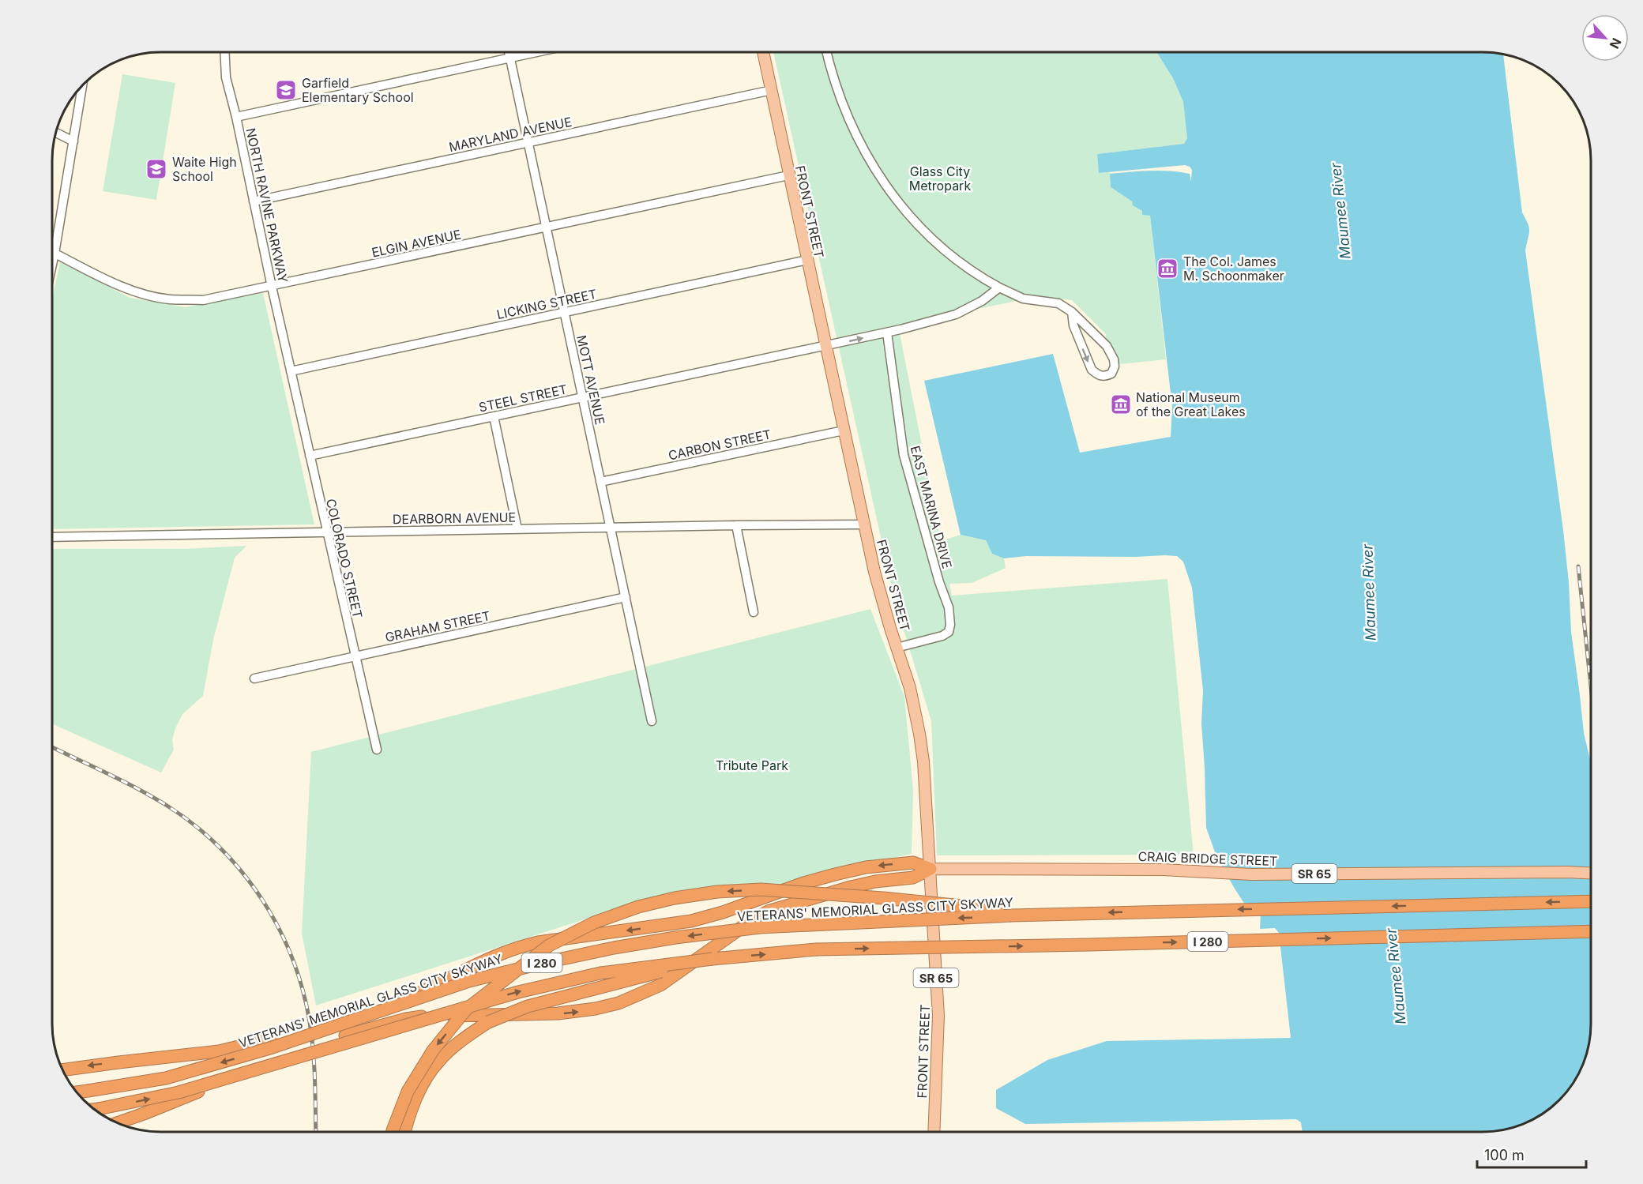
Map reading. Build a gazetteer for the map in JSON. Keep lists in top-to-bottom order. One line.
{"streets":{"highway":["VETERANS' MEMORIAL GLASS CITY SKYWAY","I 280"],"main road":["FRONT STREET","CRAIG BRIDGE STREET","SR 65"],"street":["MARYLAND AVENUE","NORTH RAVINE PARKWAY","ELGIN AVENUE","LICKING STREET","MOTT AVENUE","STEEL STREET","CARBON STREET","EAST MARINA DRIVE","DEARBORN AVENUE","COLORADO STREET","GRAHAM STREET"]},"crossings":[["MARYLAND AVENUE","NORTH RAVINE PARKWAY"],["MARYLAND AVENUE","FRONT STREET"],["MARYLAND AVENUE","MOTT AVENUE"],["NORTH RAVINE PARKWAY","ELGIN AVENUE"],["NORTH RAVINE PARKWAY","LICKING STREET"],["NORTH RAVINE PARKWAY","COLORADO STREET"],["FRONT STREET","ELGIN AVENUE"],["FRONT STREET","LICKING STREET"],["FRONT STREET","STEEL STREET"],["FRONT STREET","CARBON STREET"],["FRONT STREET","EAST MARINA DRIVE"],["FRONT STREET","DEARBORN AVENUE"],["FRONT STREET","CRAIG BRIDGE STREET"],["ELGIN AVENUE","MOTT AVENUE"],["LICKING STREET","MOTT AVENUE"],["LICKING STREET","COLORADO STREET"],["MOTT AVENUE","STEEL STREET"],["MOTT AVENUE","CARBON STREET"],["MOTT AVENUE","DEARBORN AVENUE"],["MOTT AVENUE","GRAHAM STREET"],["STEEL STREET","EAST MARINA DRIVE"],["STEEL STREET","COLORADO STREET"],["DEARBORN AVENUE","COLORADO STREET"],["COLORADO STREET","GRAHAM STREET"]],"water":["Maumee River"],"parks":["Glass City Metropark","Tribute Park"],"places":{"school or university":["Garfield Elementary School","Waite High School"],"museum":["The Col. James M. Schoonmaker","National Museum of the Great Lakes"]},"scale_bar":"100 m","north":"bottom right"}
